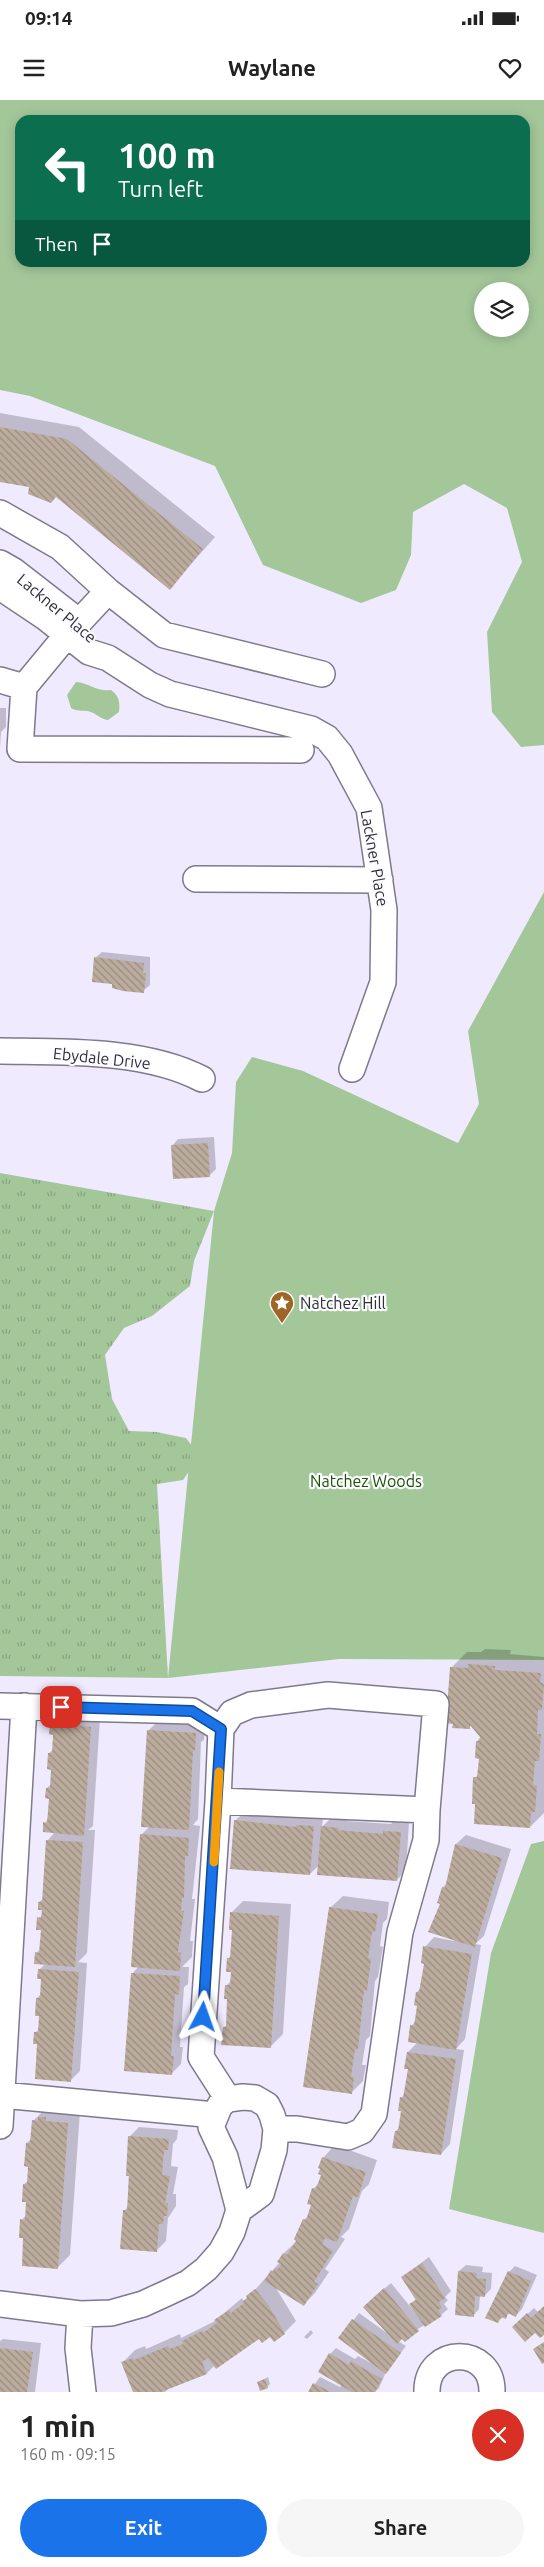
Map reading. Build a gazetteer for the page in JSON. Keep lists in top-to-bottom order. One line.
{"streets":{"street":["Lackner Place","Ebydale Drive"]},"parks":["Natchez Woods"],"places":{"place":["Natchez Hill"]},"page":{"status":"09:14","header":"Waylane","turn":["100 m","Turn left"],"then":"Then","heading":["1 min","160 m · 09:15"],"buttons":["Exit","Share"]}}
